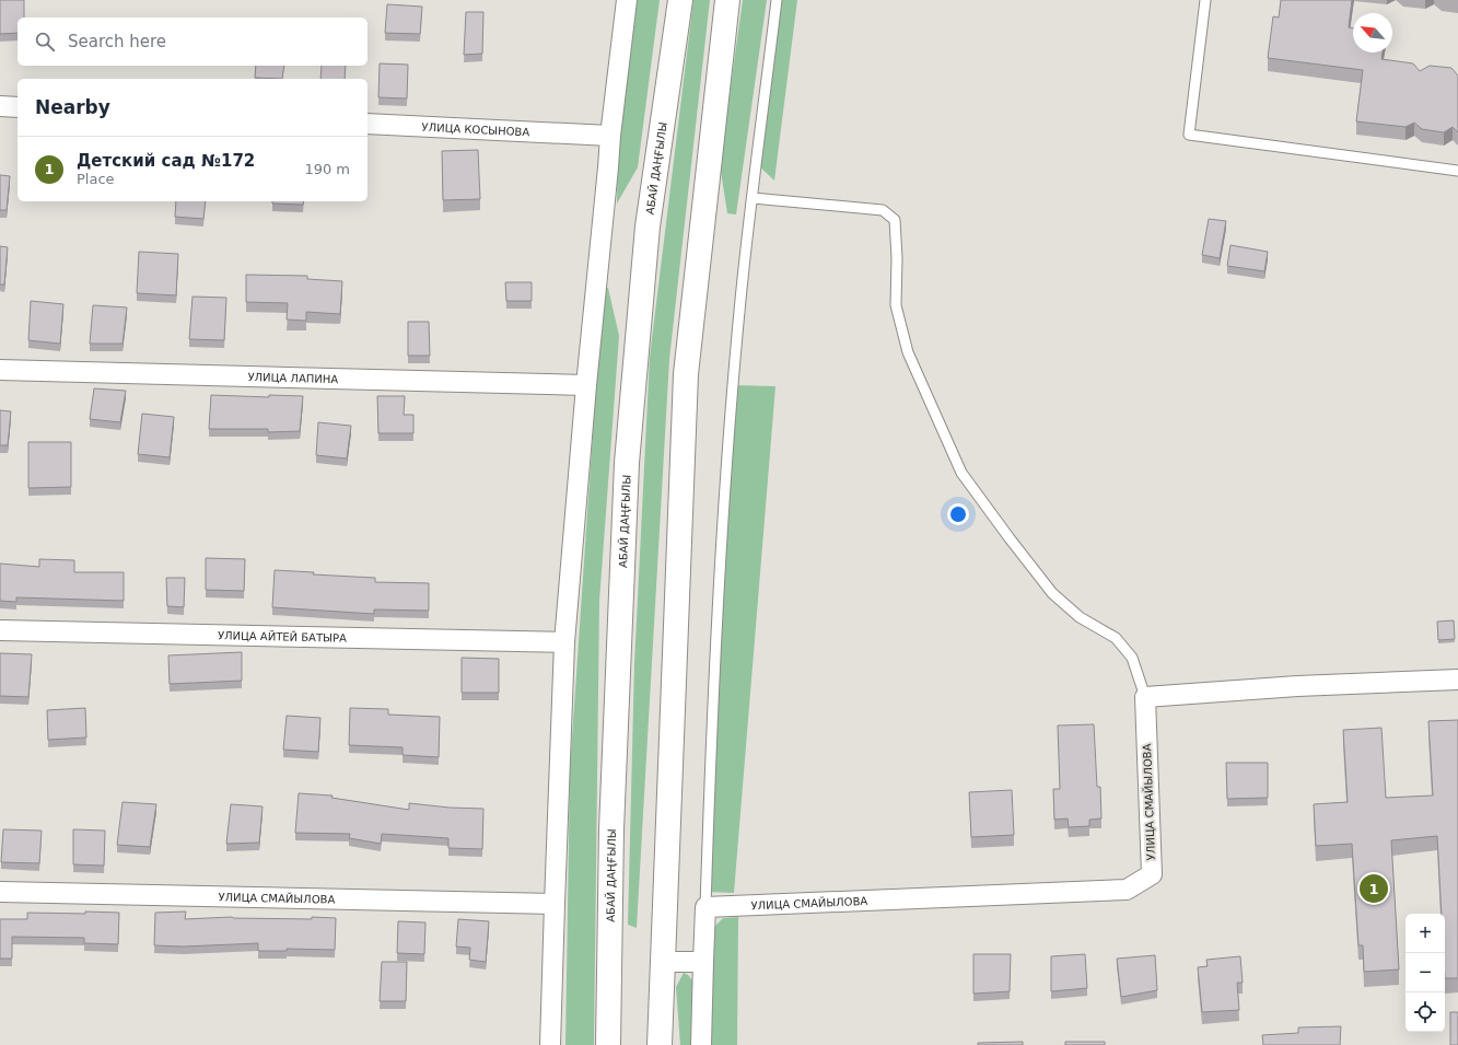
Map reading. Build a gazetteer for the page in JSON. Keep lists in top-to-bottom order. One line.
{"streets":{"main road":["АБАЙ ДАҢҒЫЛЫ"],"street":["УЛИЦА КОСЫНОВА","УЛИЦА ЛАПИНА","УЛИЦА АЙТЕЙ БАТЫРА","УЛИЦА СМАЙЫЛОВА"]},"north":"top left","page":{"search":"Search here","heading":"Nearby","list":[{"mark":"1","name":"Детский сад №172","note":"Place","value":"190 m"}],"pins":"1","map_buttons":["+","−"]}}
